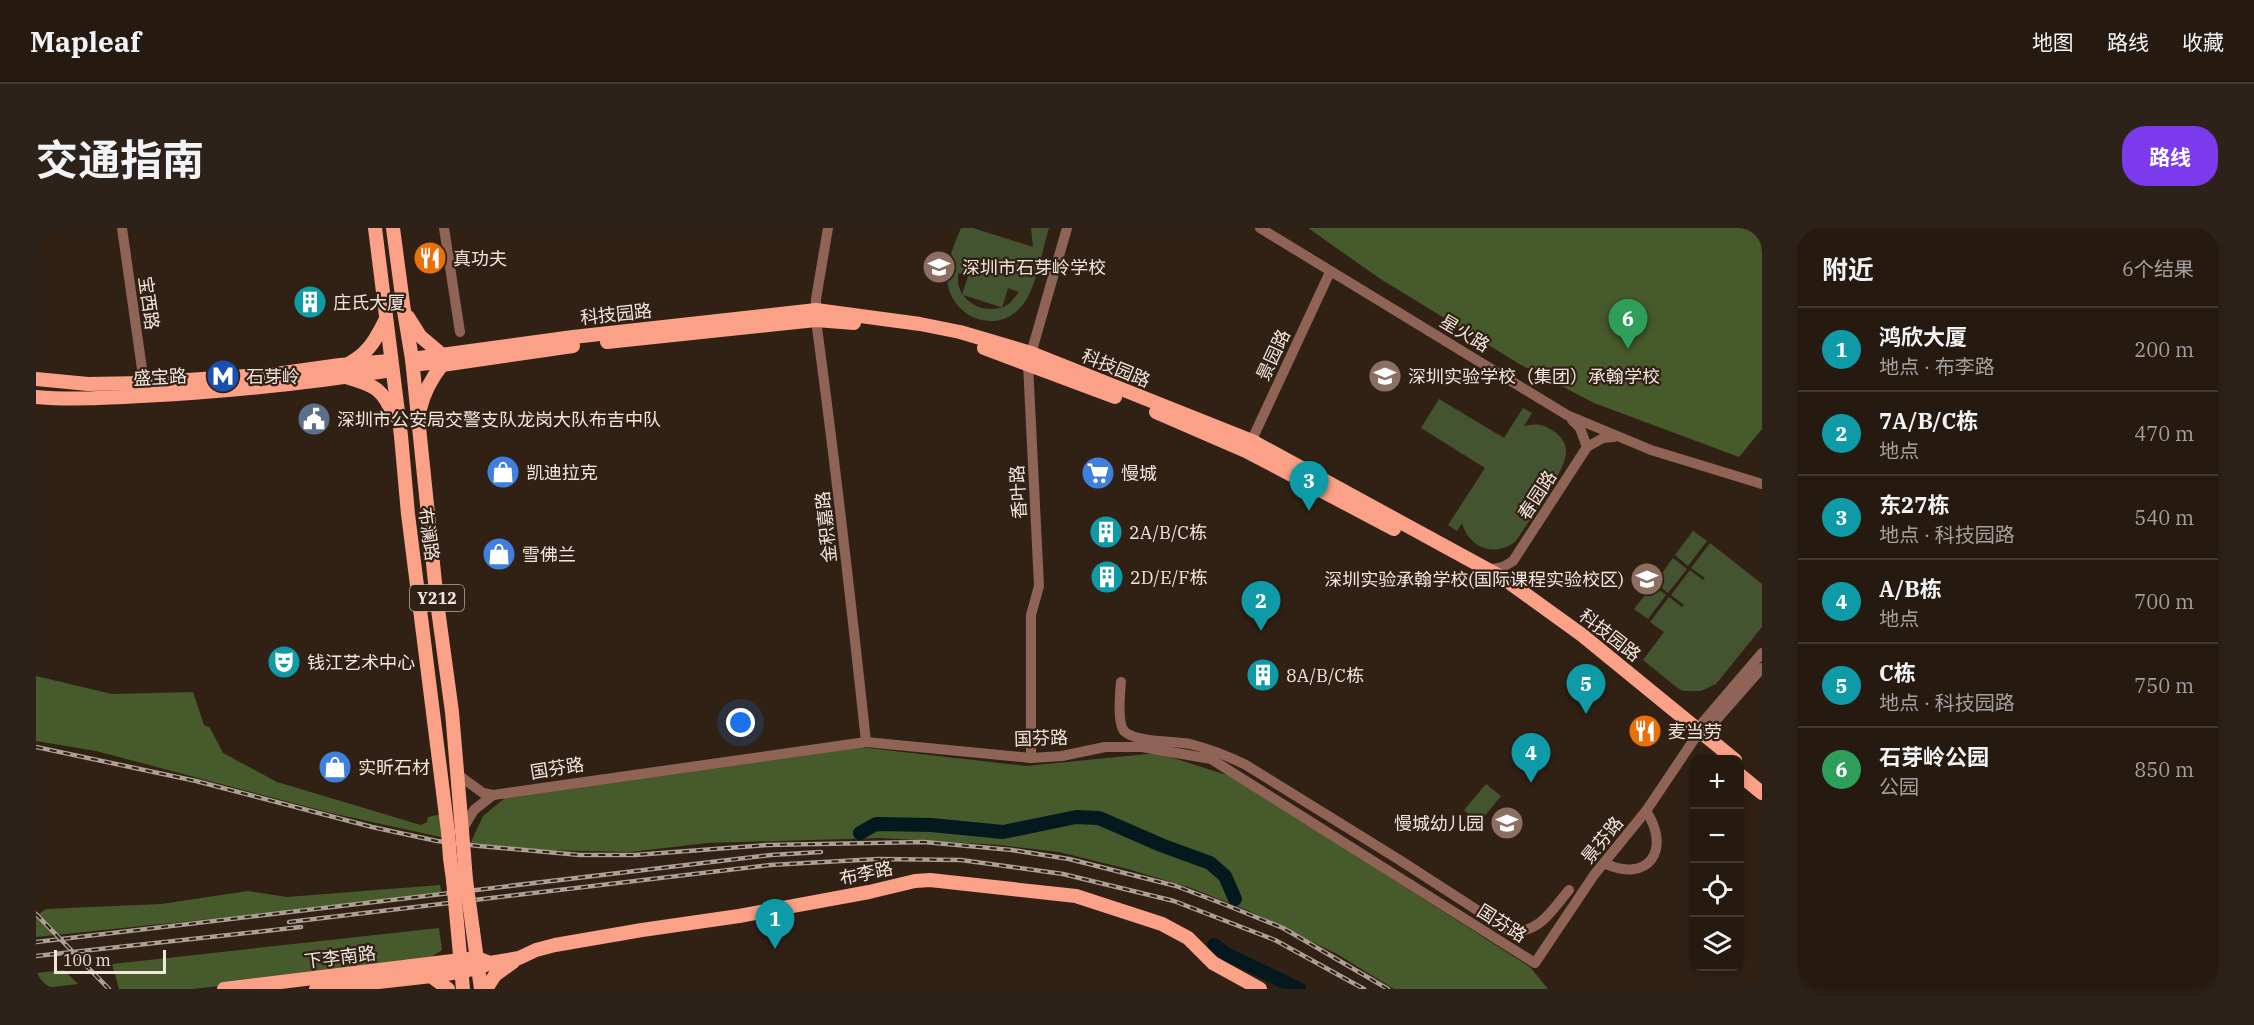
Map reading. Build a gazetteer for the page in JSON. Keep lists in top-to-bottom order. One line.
{"streets":{"main road":["科技园路","盛宝路","布澜路","Y212","布李路","下李南路"],"street":["宝西路","星火路","景园路","香叶路","春园路","金积嘉路","国芬路","景芬路"]},"crossings":[["宝西路","盛宝路"],["科技园路","景园路"],["科技园路","盛宝路"],["科技园路","香叶路"],["科技园路","金积嘉路"],["科技园路","布澜路"],["科技园路","景芬路"],["星火路","景园路"],["盛宝路","布澜路"],["香叶路","国芬路"],["金积嘉路","国芬路"],["布澜路","布李路"],["布澜路","下李南路"],["国芬路","景芬路"],["布李路","下李南路"]],"places":{"restaurant":["真功夫","麦当劳"],"school or university":["深圳市石芽岭学校","深圳实验学校（集团）承翰学校","深圳实验承翰学校(国际课程实验校区)","慢城幼儿园"],"building":["庄氏大厦","2A/B/C栋","2D/E/F栋","8A/B/C栋"],"metro station":["石芽岭"],"public building":["深圳市公安局交警支队龙岗大队布吉中队"],"shop":["凯迪拉克","雪佛兰","实昕石材"],"supermarket":["慢城"],"theatre":["钱江艺术中心"]},"scale_bar":"100 m","page":{"header":"Mapleaf","nav":["地图","路线","收藏"],"title":"交通指南","buttons":"路线","heading":["附近","6个结果"],"pins":["6","3","2","5","4","1"],"list":[{"mark":"1","name":"鸿欣大厦","note":"地点 · 布李路","value":"200 m"},{"mark":"2","name":"7A/B/C栋","note":"地点","value":"470 m"},{"mark":"3","name":"东27栋","note":"地点 · 科技园路","value":"540 m"},{"mark":"4","name":"A/B栋","note":"地点","value":"700 m"},{"mark":"5","name":"C栋","note":"地点 · 科技园路","value":"750 m"},{"mark":"6","name":"石芽岭公园","note":"公园","value":"850 m"}],"map_buttons":["+","−"],"scale":"100 m"}}
